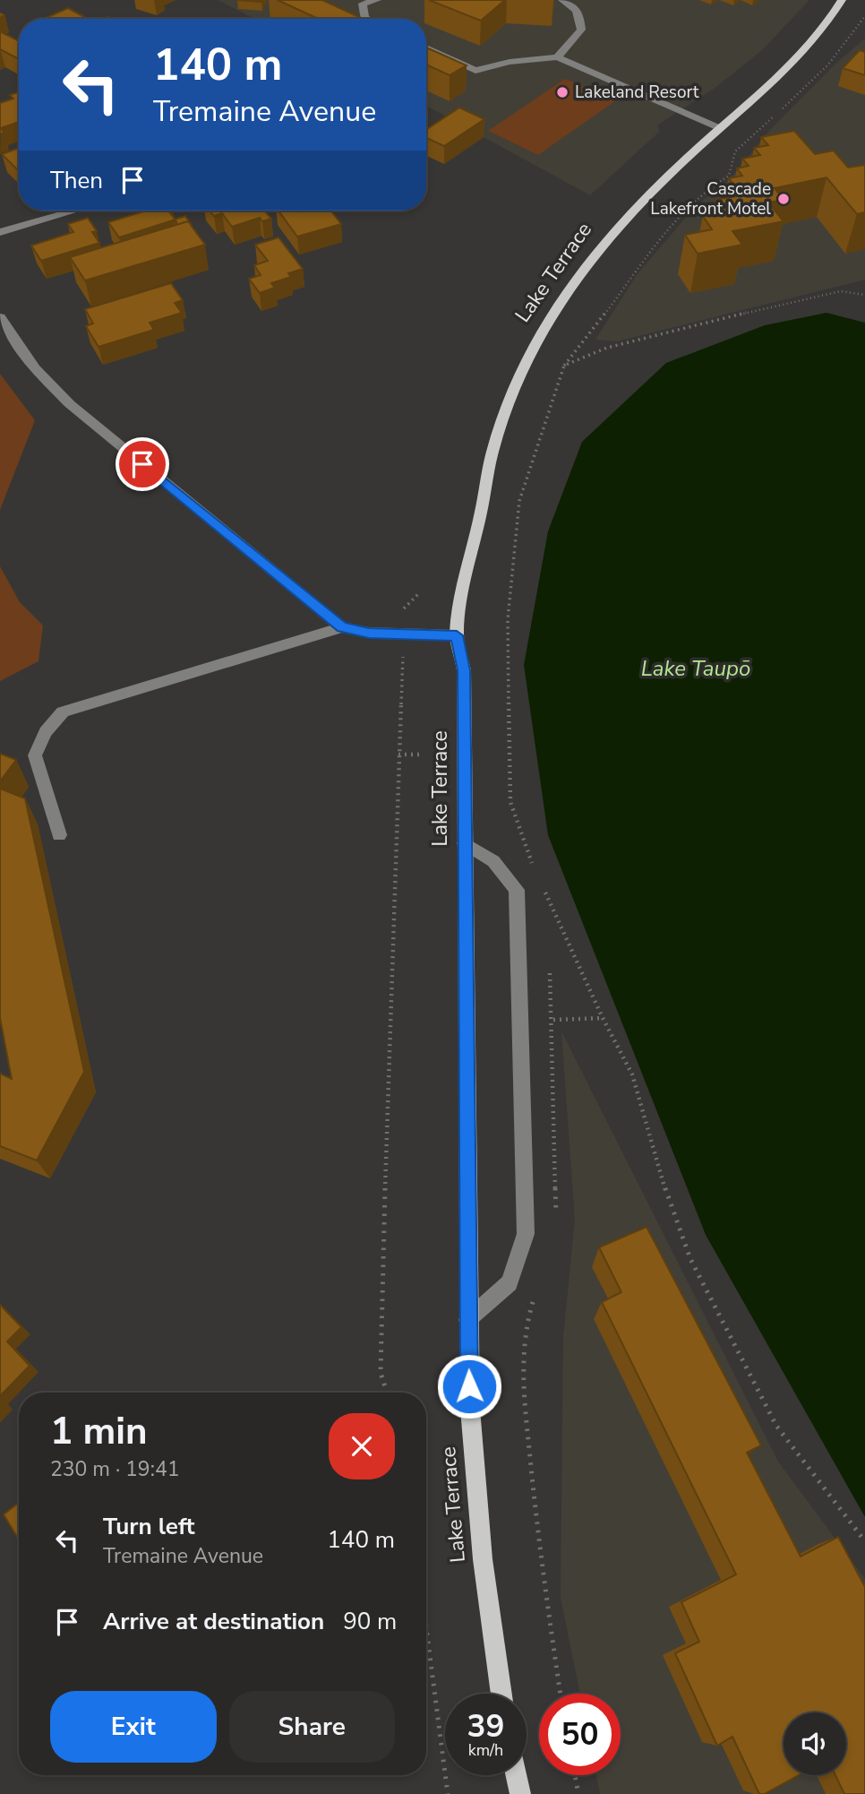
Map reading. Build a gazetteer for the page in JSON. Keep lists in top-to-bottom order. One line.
{"streets":{"main road":["Lake Terrace"]},"water":["Lake Taupō"],"places":["Lakeland Resort","Cascade Lakefront Motel"],"page":{"turn":["140 m","Tremaine Avenue"],"then":"Then","heading":["1 min","230 m · 19:41"],"list":[{"name":"Turn left","note":"Tremaine Avenue","value":"140 m"},{"name":"Arrive at destination","value":"90 m"}],"buttons":["Exit","Share"],"speed":"39 km/h","limit":"50"}}
